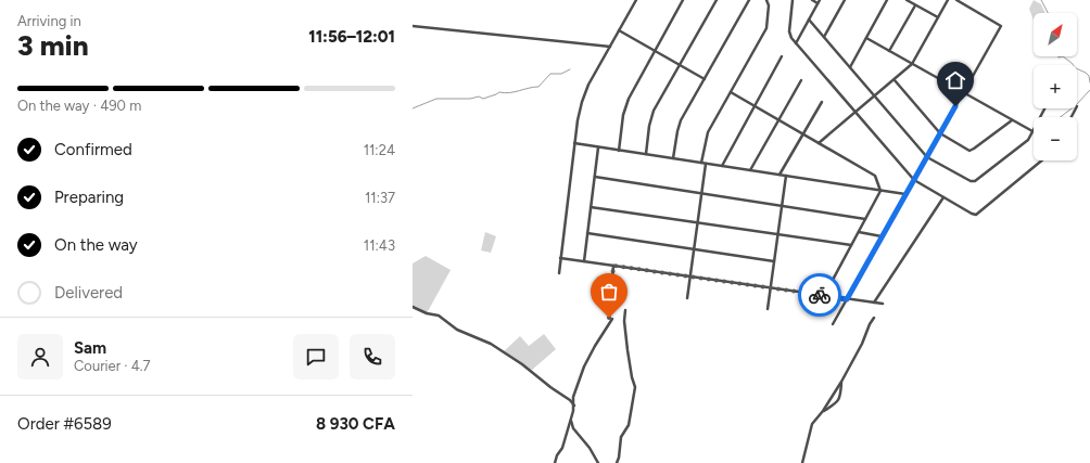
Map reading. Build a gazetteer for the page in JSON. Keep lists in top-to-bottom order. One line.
{"north":"top right","page":{"heading":["3 min","Arriving in","11:56–12:01"],"panel":["Sam","Courier · 4.7","Order #6589","8 930 CFA"],"map_buttons":["+","−"],"bar":"On the way · 490 m","list":[["Confirmed","11:24"],["Preparing","11:37"],["On the way","11:43"],"Delivered"]}}
